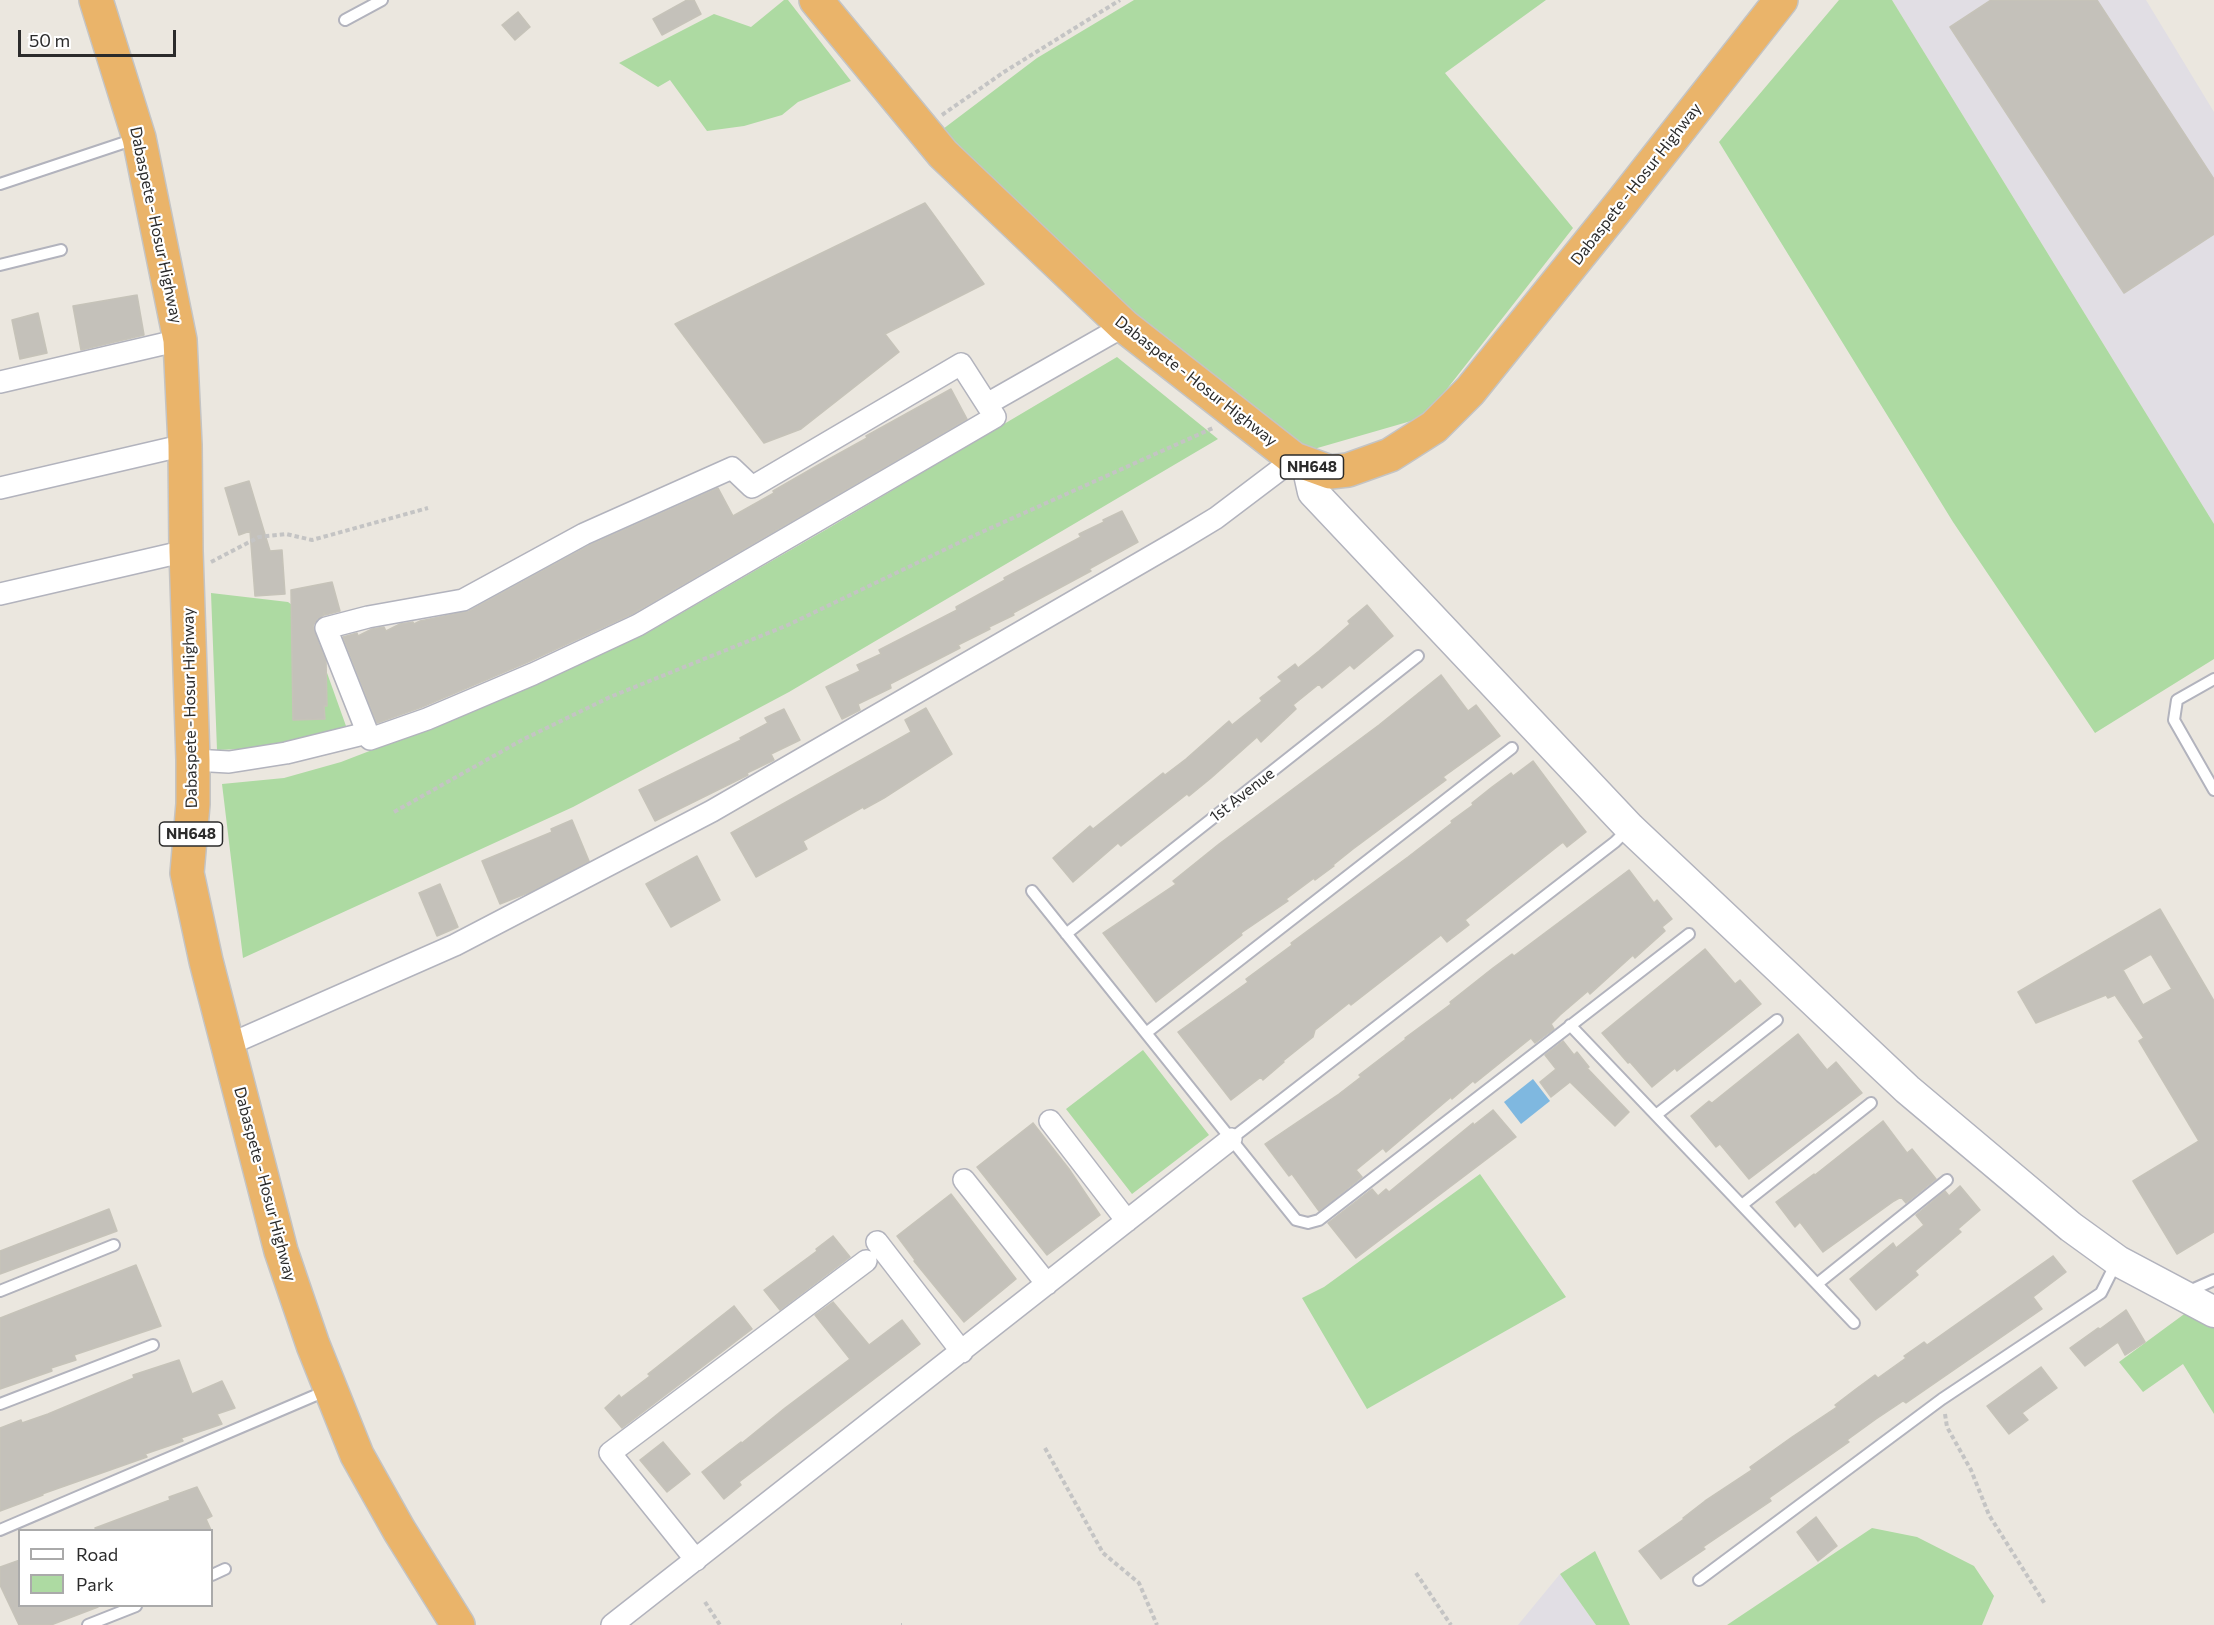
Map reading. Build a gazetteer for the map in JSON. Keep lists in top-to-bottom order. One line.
{"streets":{"highway":["Dabaspete - Hosur Highway","NH648"],"lane":["1st Avenue"]},"legend":["Road","Park"],"scale_bar":"50 m"}
